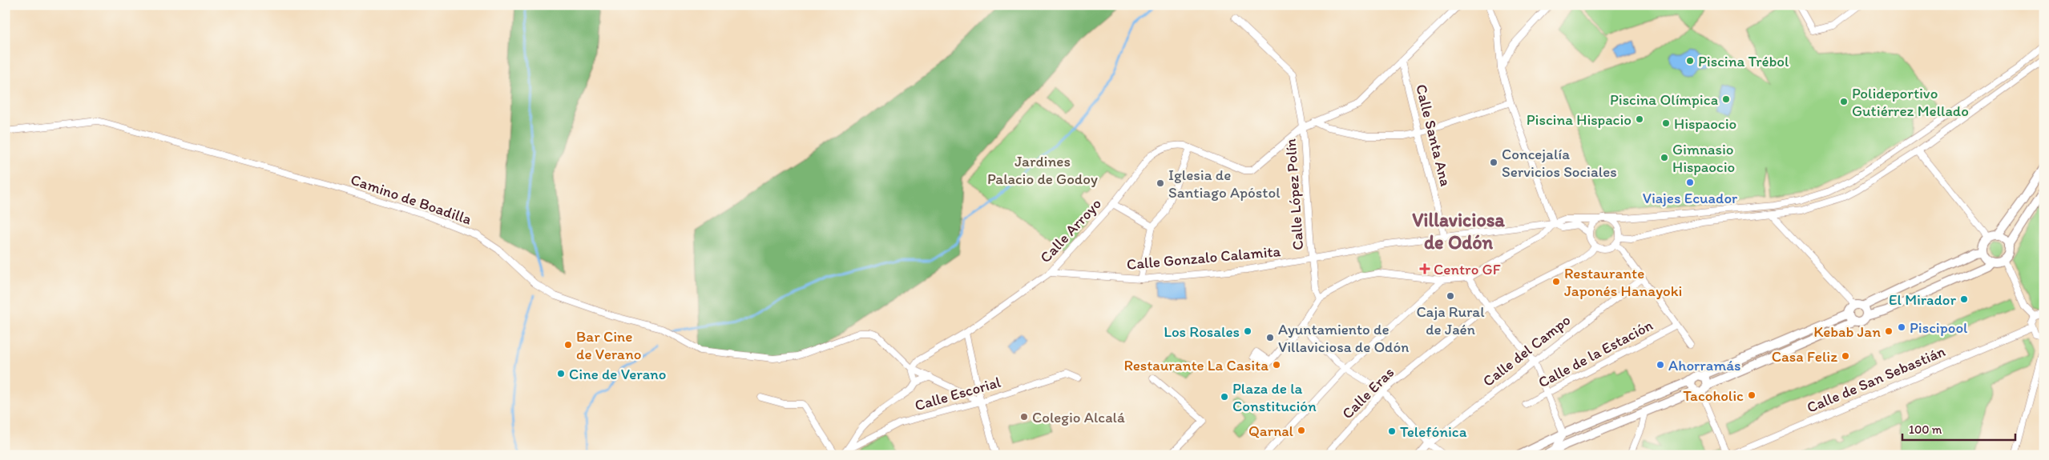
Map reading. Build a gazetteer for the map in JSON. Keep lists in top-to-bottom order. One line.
{"streets":{"street":["Calle Santa Ana","Calle López Polín","Camino de Boadilla","Calle Arroyo","Calle Gonzalo Calamita","Calle del Campo","Calle de la Estación","Calle de San Sebastián","Calle Eras","Calle Escorial"]},"crossings":[["Calle Santa Ana","Calle Gonzalo Calamita"],["Calle López Polín","Calle Arroyo"],["Calle López Polín","Calle Gonzalo Calamita"],["Camino de Boadilla","Calle Arroyo"],["Calle Arroyo","Calle Gonzalo Calamita"]],"districts":["Villaviciosa de Odón"],"parks":["Jardines Palacio de Godoy"],"places":{"other":["Piscina Trébol","Piscina Olímpica","Polideportivo Gutiérrez Mellado","Piscina Hispacio","Hispaocio","Gimnasio Hispaocio","Concejalía Servicios Sociales","Viajes Ecuador","Iglesia de Santiago Apóstol","Restaurante Japonés Hanayoki","Caja Rural de Jaén","El Mirador","Piscipool","Los Rosales","Kebab Jan","Ayuntamiento de Villaviciosa de Odón","Bar Cine de Verano","Casa Feliz","Restaurante La Casita","Ahorramás","Cine de Verano","Tacoholic","Plaza de la Constitución","Colegio Alcalá","Qarnal","Telefónica"],"health":["Centro GF"]},"scale_bar":"100 m"}
